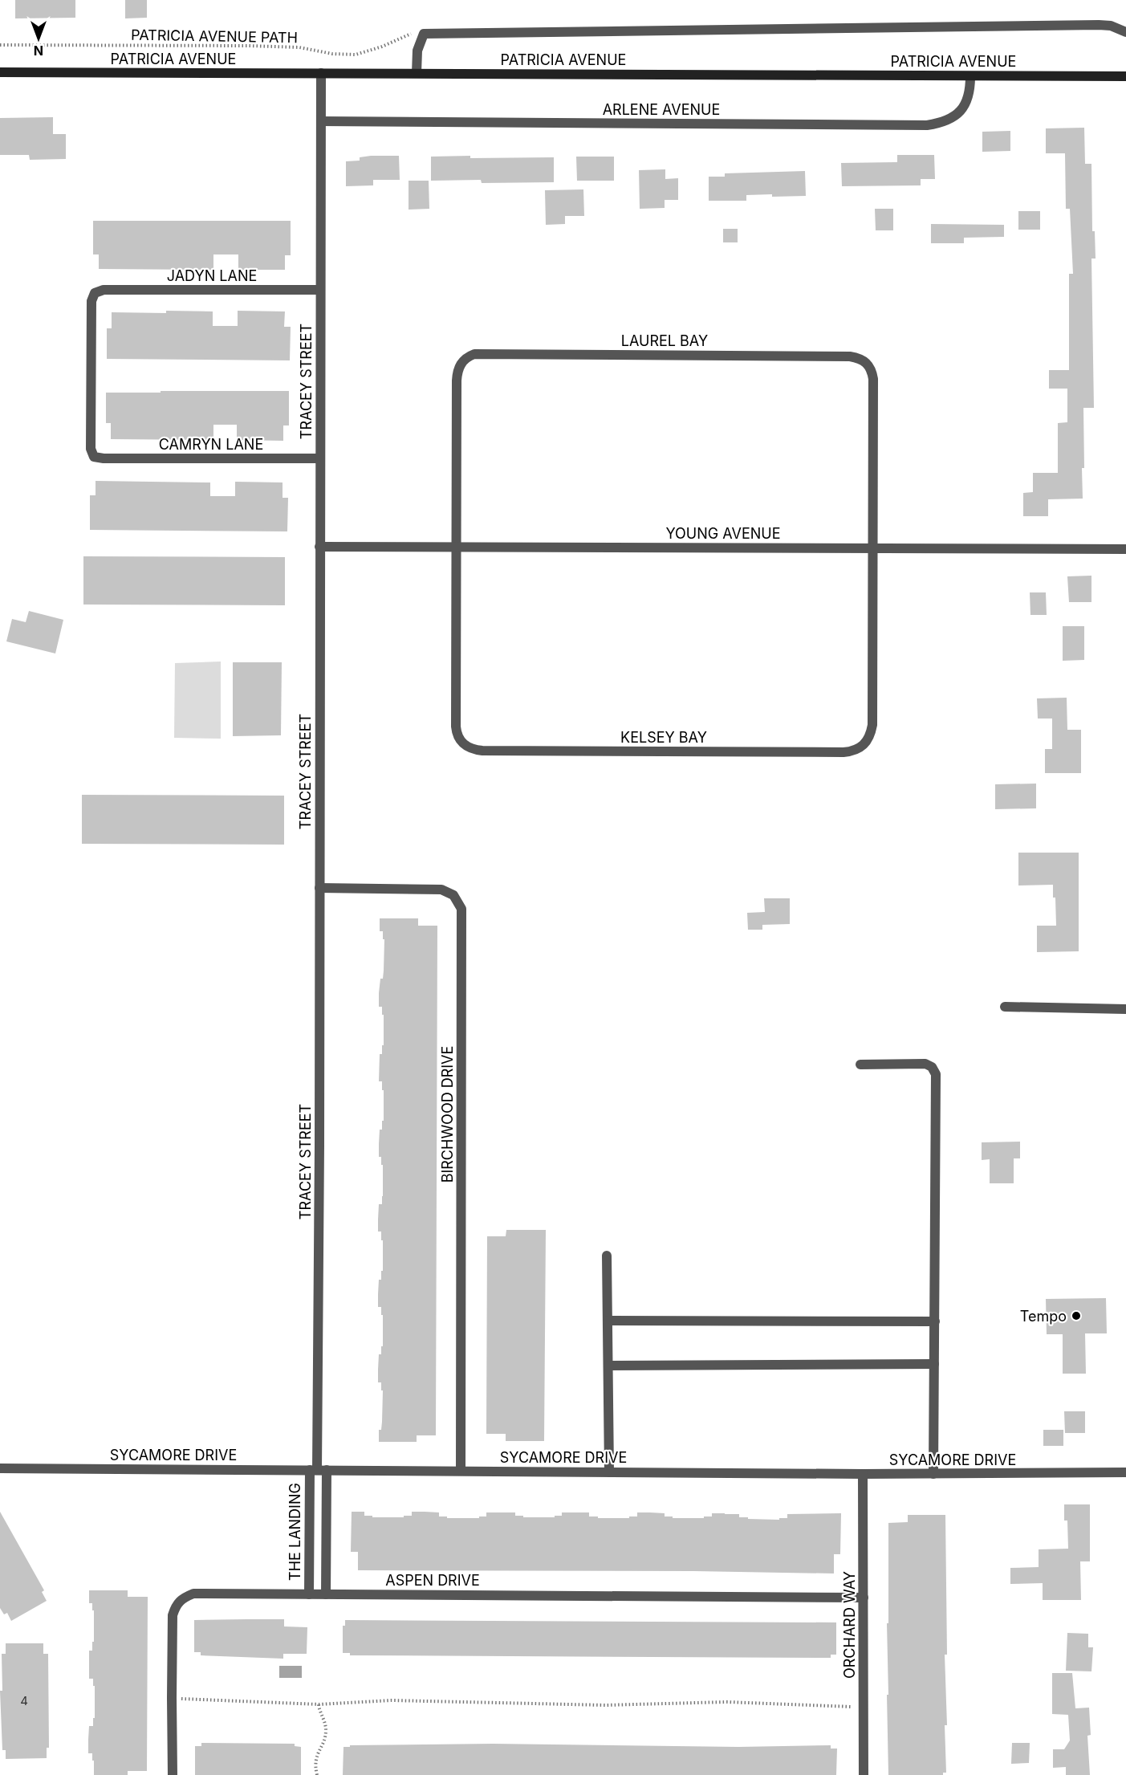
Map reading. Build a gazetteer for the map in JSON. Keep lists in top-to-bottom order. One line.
{"streets":{"street":["PATRICIA AVENUE","ARLENE AVENUE","JADYN LANE","LAUREL BAY","TRACEY STREET","CAMRYN LANE","YOUNG AVENUE","KELSEY BAY","BIRCHWOOD DRIVE","SYCAMORE DRIVE","THE LANDING","ASPEN DRIVE","ORCHARD WAY"],"path":["PATRICIA AVENUE PATH"]},"crossings":[["PATRICIA AVENUE","ARLENE AVENUE"],["PATRICIA AVENUE","TRACEY STREET"],["ARLENE AVENUE","TRACEY STREET"],["JADYN LANE","TRACEY STREET"],["JADYN LANE","CAMRYN LANE"],["LAUREL BAY","YOUNG AVENUE"],["LAUREL BAY","KELSEY BAY"],["TRACEY STREET","CAMRYN LANE"],["TRACEY STREET","YOUNG AVENUE"],["TRACEY STREET","BIRCHWOOD DRIVE"],["TRACEY STREET","SYCAMORE DRIVE"],["TRACEY STREET","THE LANDING"],["YOUNG AVENUE","KELSEY BAY"],["BIRCHWOOD DRIVE","SYCAMORE DRIVE"],["SYCAMORE DRIVE","THE LANDING"],["SYCAMORE DRIVE","ORCHARD WAY"],["THE LANDING","ASPEN DRIVE"],["ASPEN DRIVE","ORCHARD WAY"]],"places":["Tempo"],"house_numbers":["4"],"north":"bottom"}
